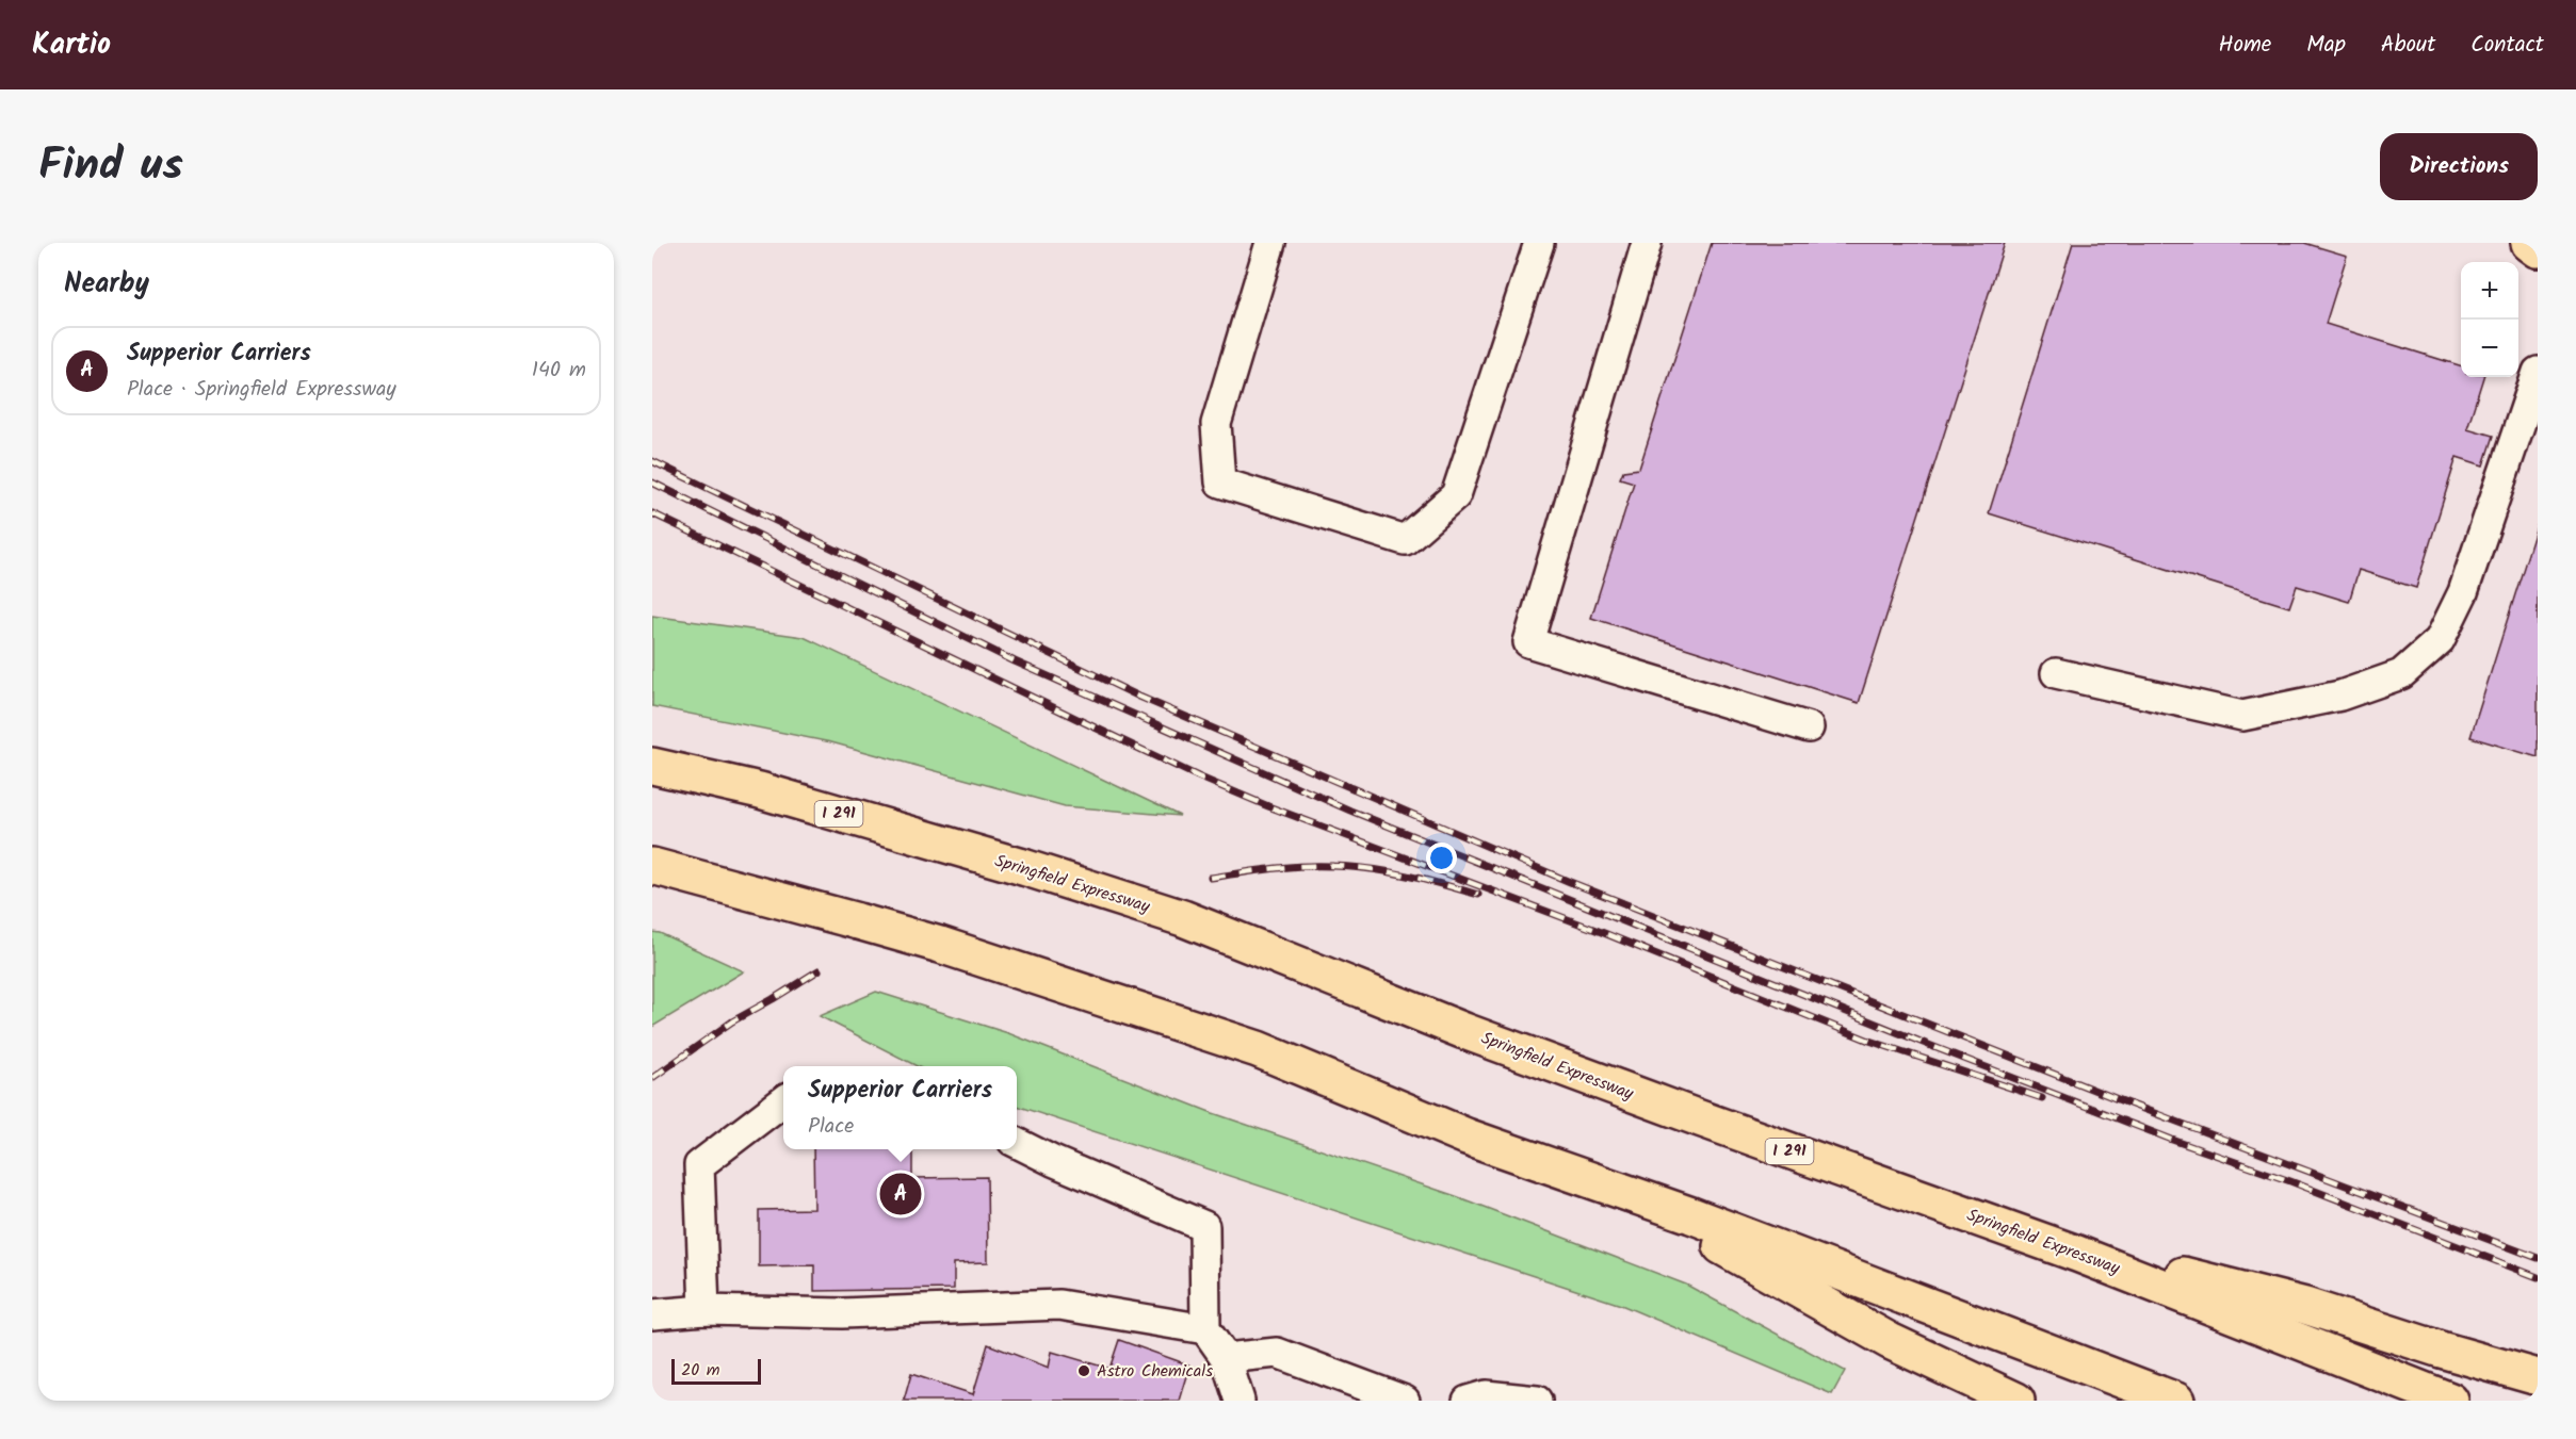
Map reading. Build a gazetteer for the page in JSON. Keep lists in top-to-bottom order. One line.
{"streets":{"main road":["I 291","Springfield Expressway"]},"places":["Astro Chemicals"],"scale_bar":"20 m","page":{"header":"Kartio","nav":["Home","Map","About","Contact"],"title":"Find us","buttons":"Directions","heading":"Nearby","map_buttons":["+","−"],"list":[{"mark":"A","name":"Supperior Carriers","note":"Place · Springfield Expressway","value":"140 m"}],"popup":["Supperior Carriers","Place"],"pins":"A","scale":"20 m"}}
